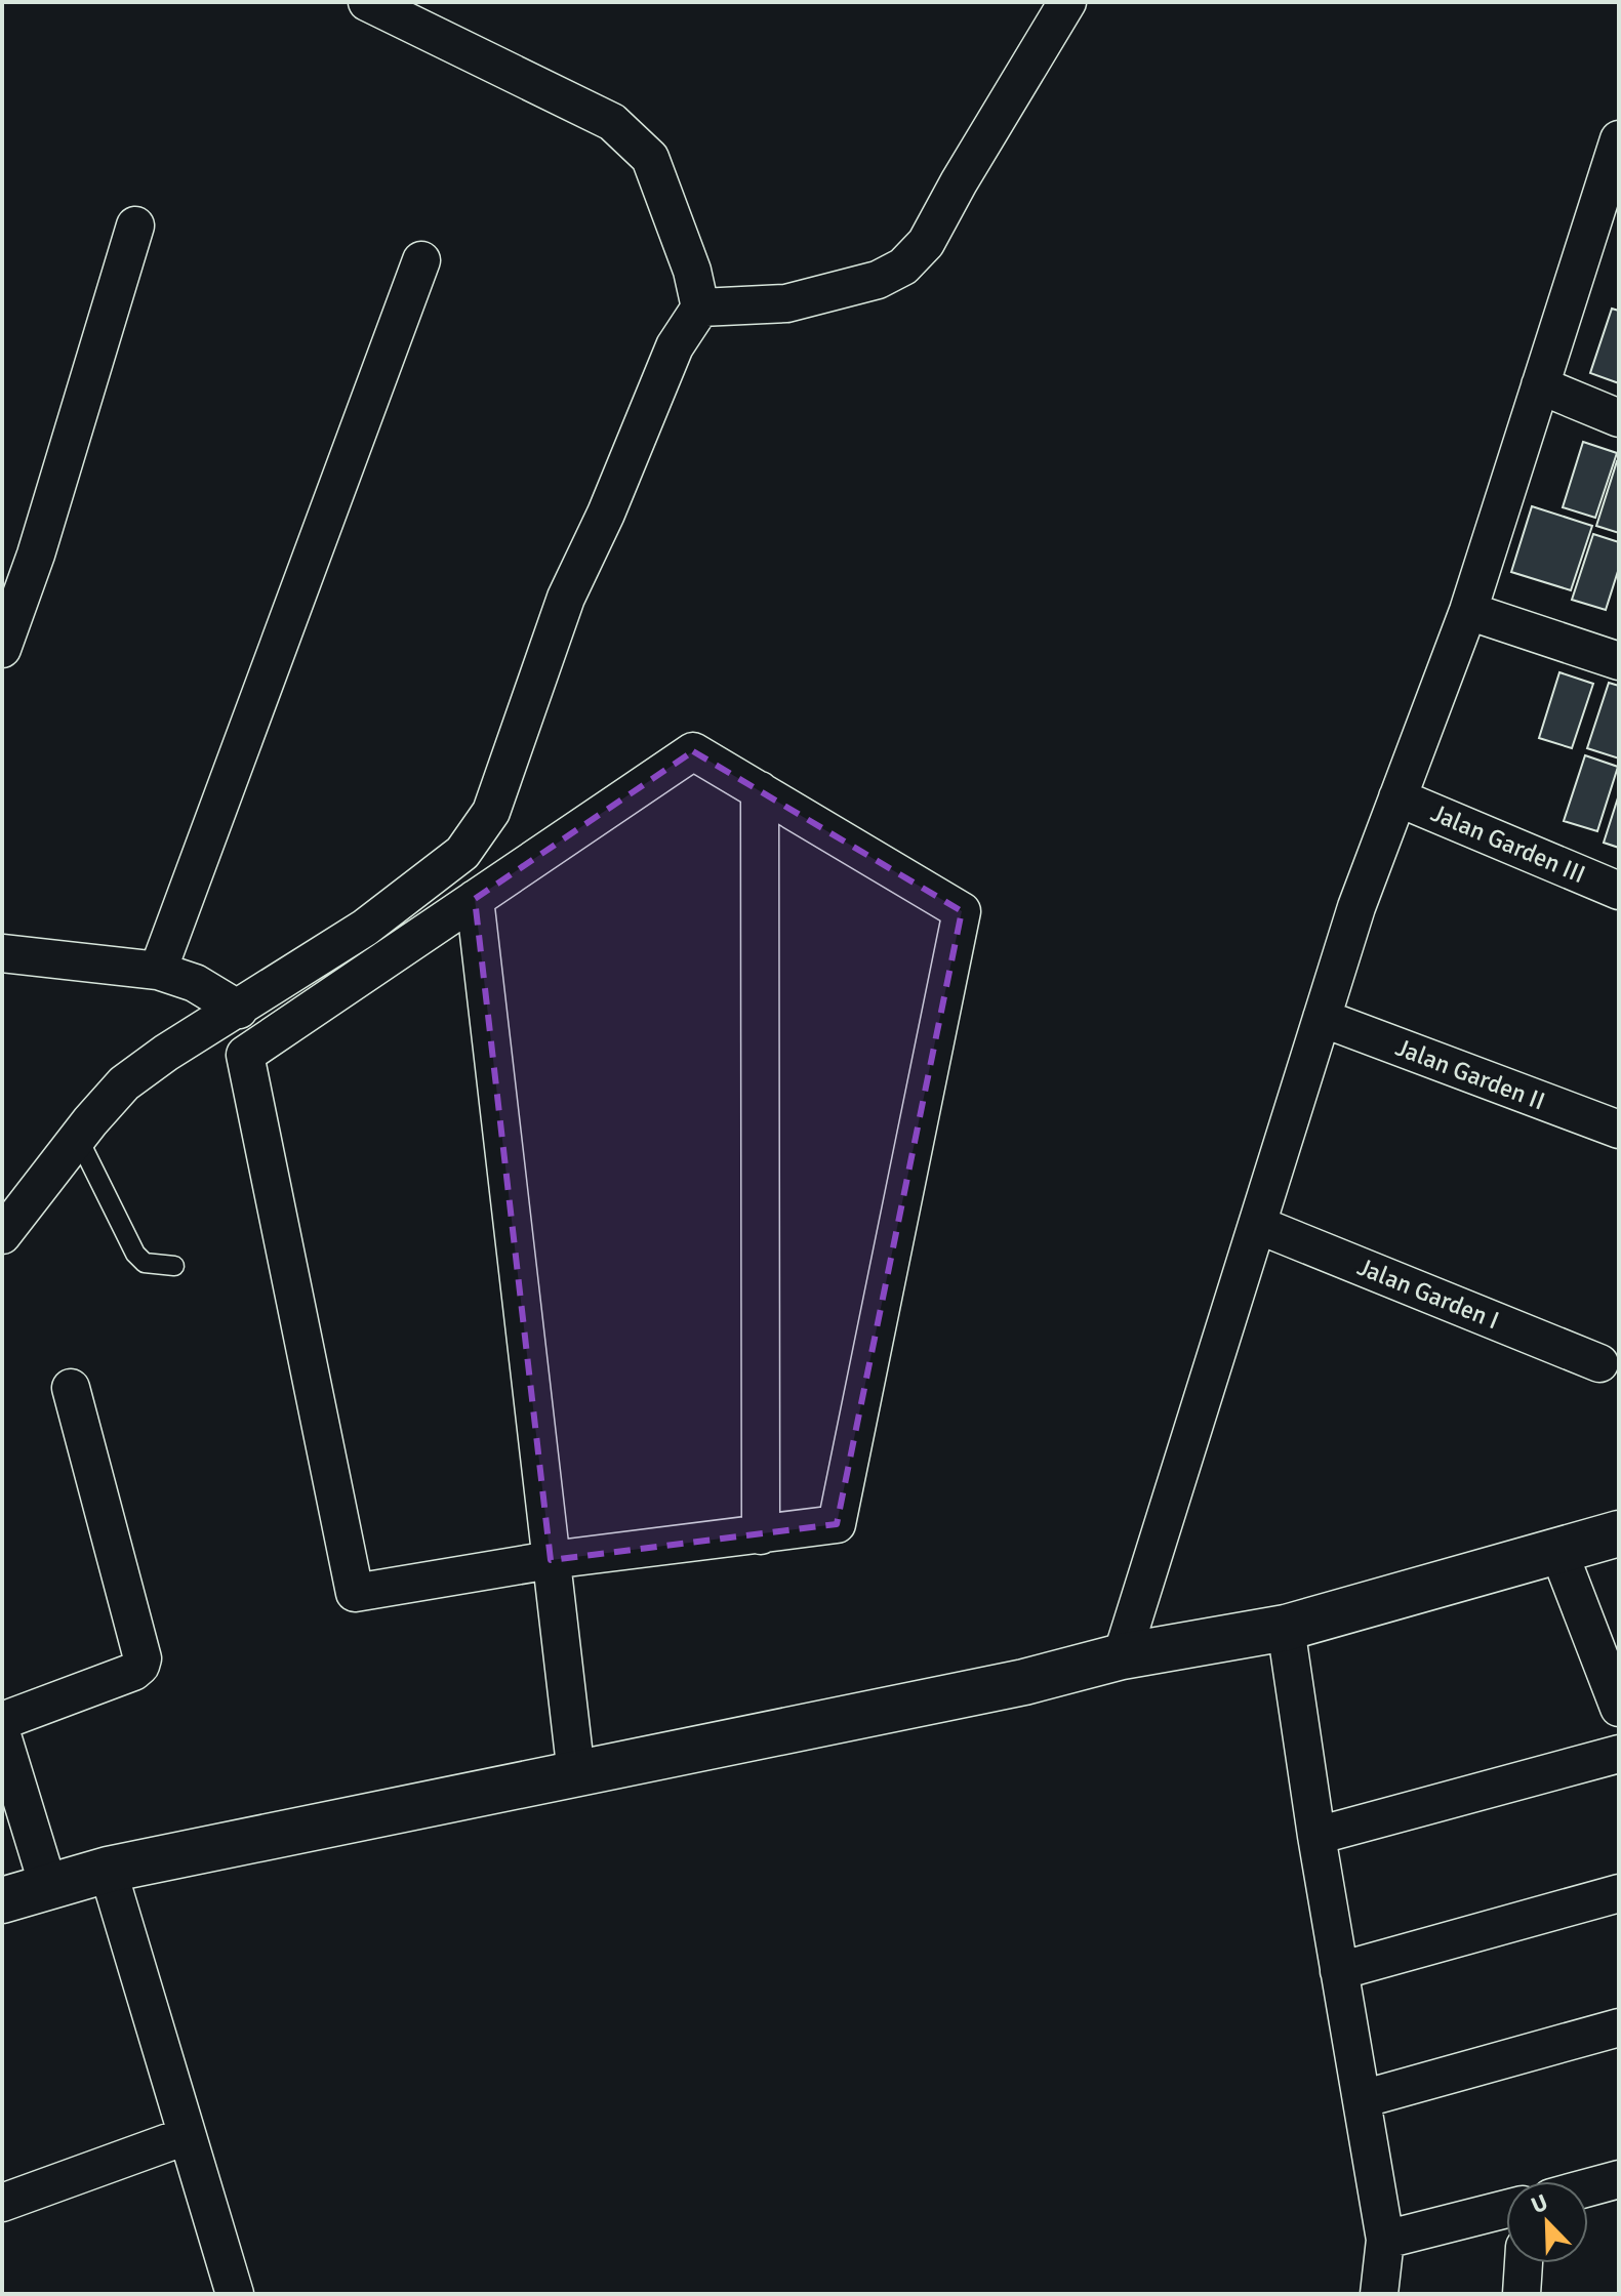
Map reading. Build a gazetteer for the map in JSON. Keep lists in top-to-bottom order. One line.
{"streets":{"street":["Jalan Garden III","Jalan Garden II","Jalan Garden I"]},"north":"top left"}
